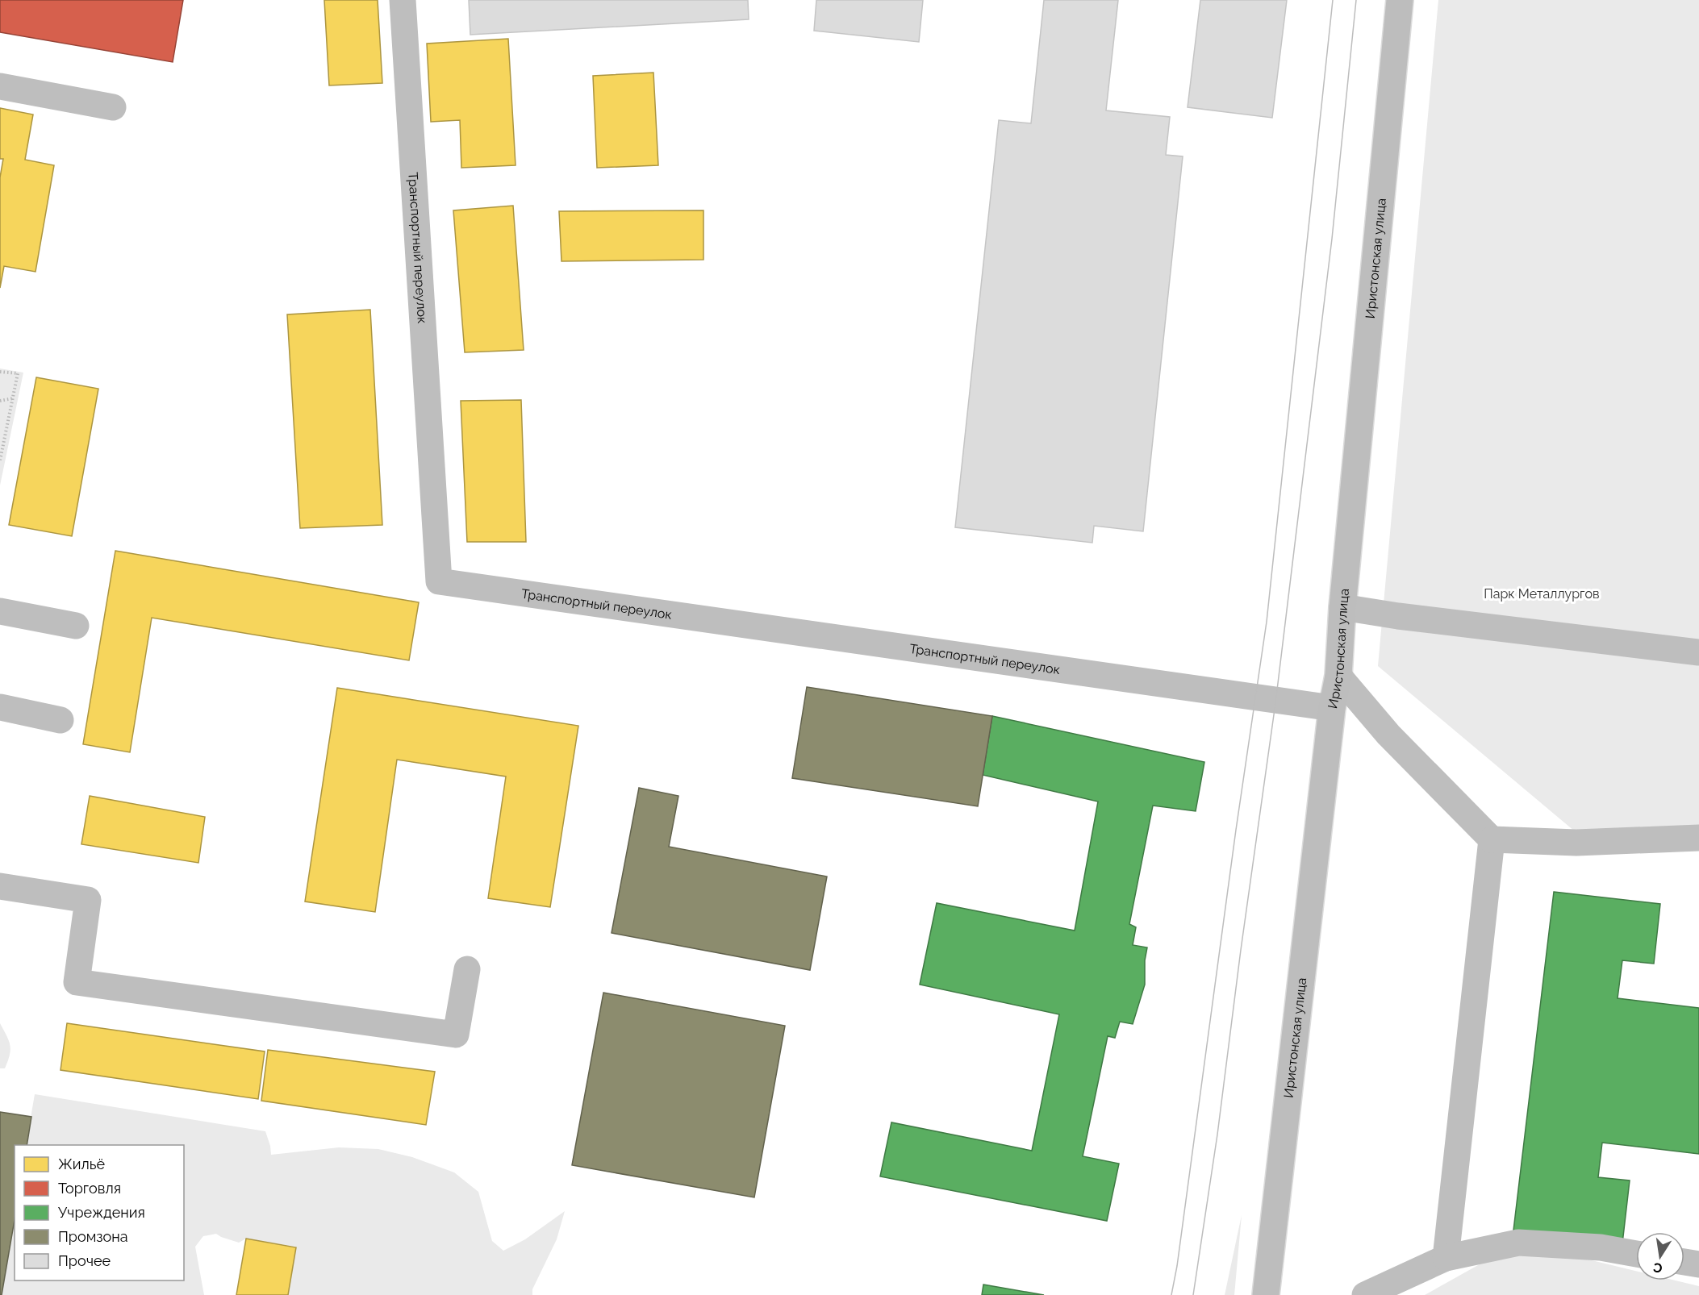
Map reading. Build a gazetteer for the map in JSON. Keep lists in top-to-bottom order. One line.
{"streets":{"main road":["Иристонская улица"],"street":["Транспортный переулок"]},"crossings":[["Транспортный переулок","Иристонская улица"]],"parks":["Парк Металлургов"],"legend":["Жильё","Торговля","Учреждения","Промзона","Прочее"],"north":"bottom"}
